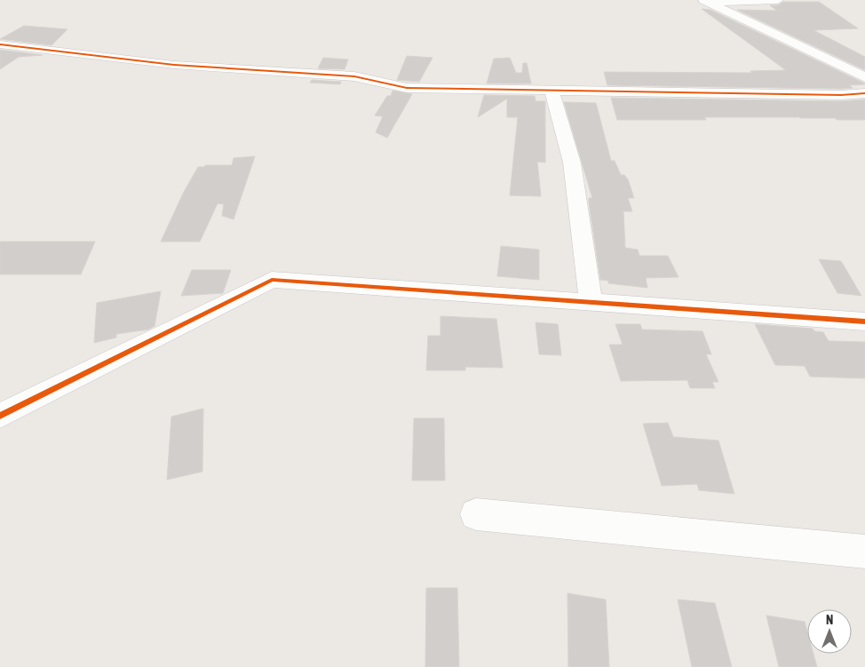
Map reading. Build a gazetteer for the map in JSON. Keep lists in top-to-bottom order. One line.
{"north":"top"}
